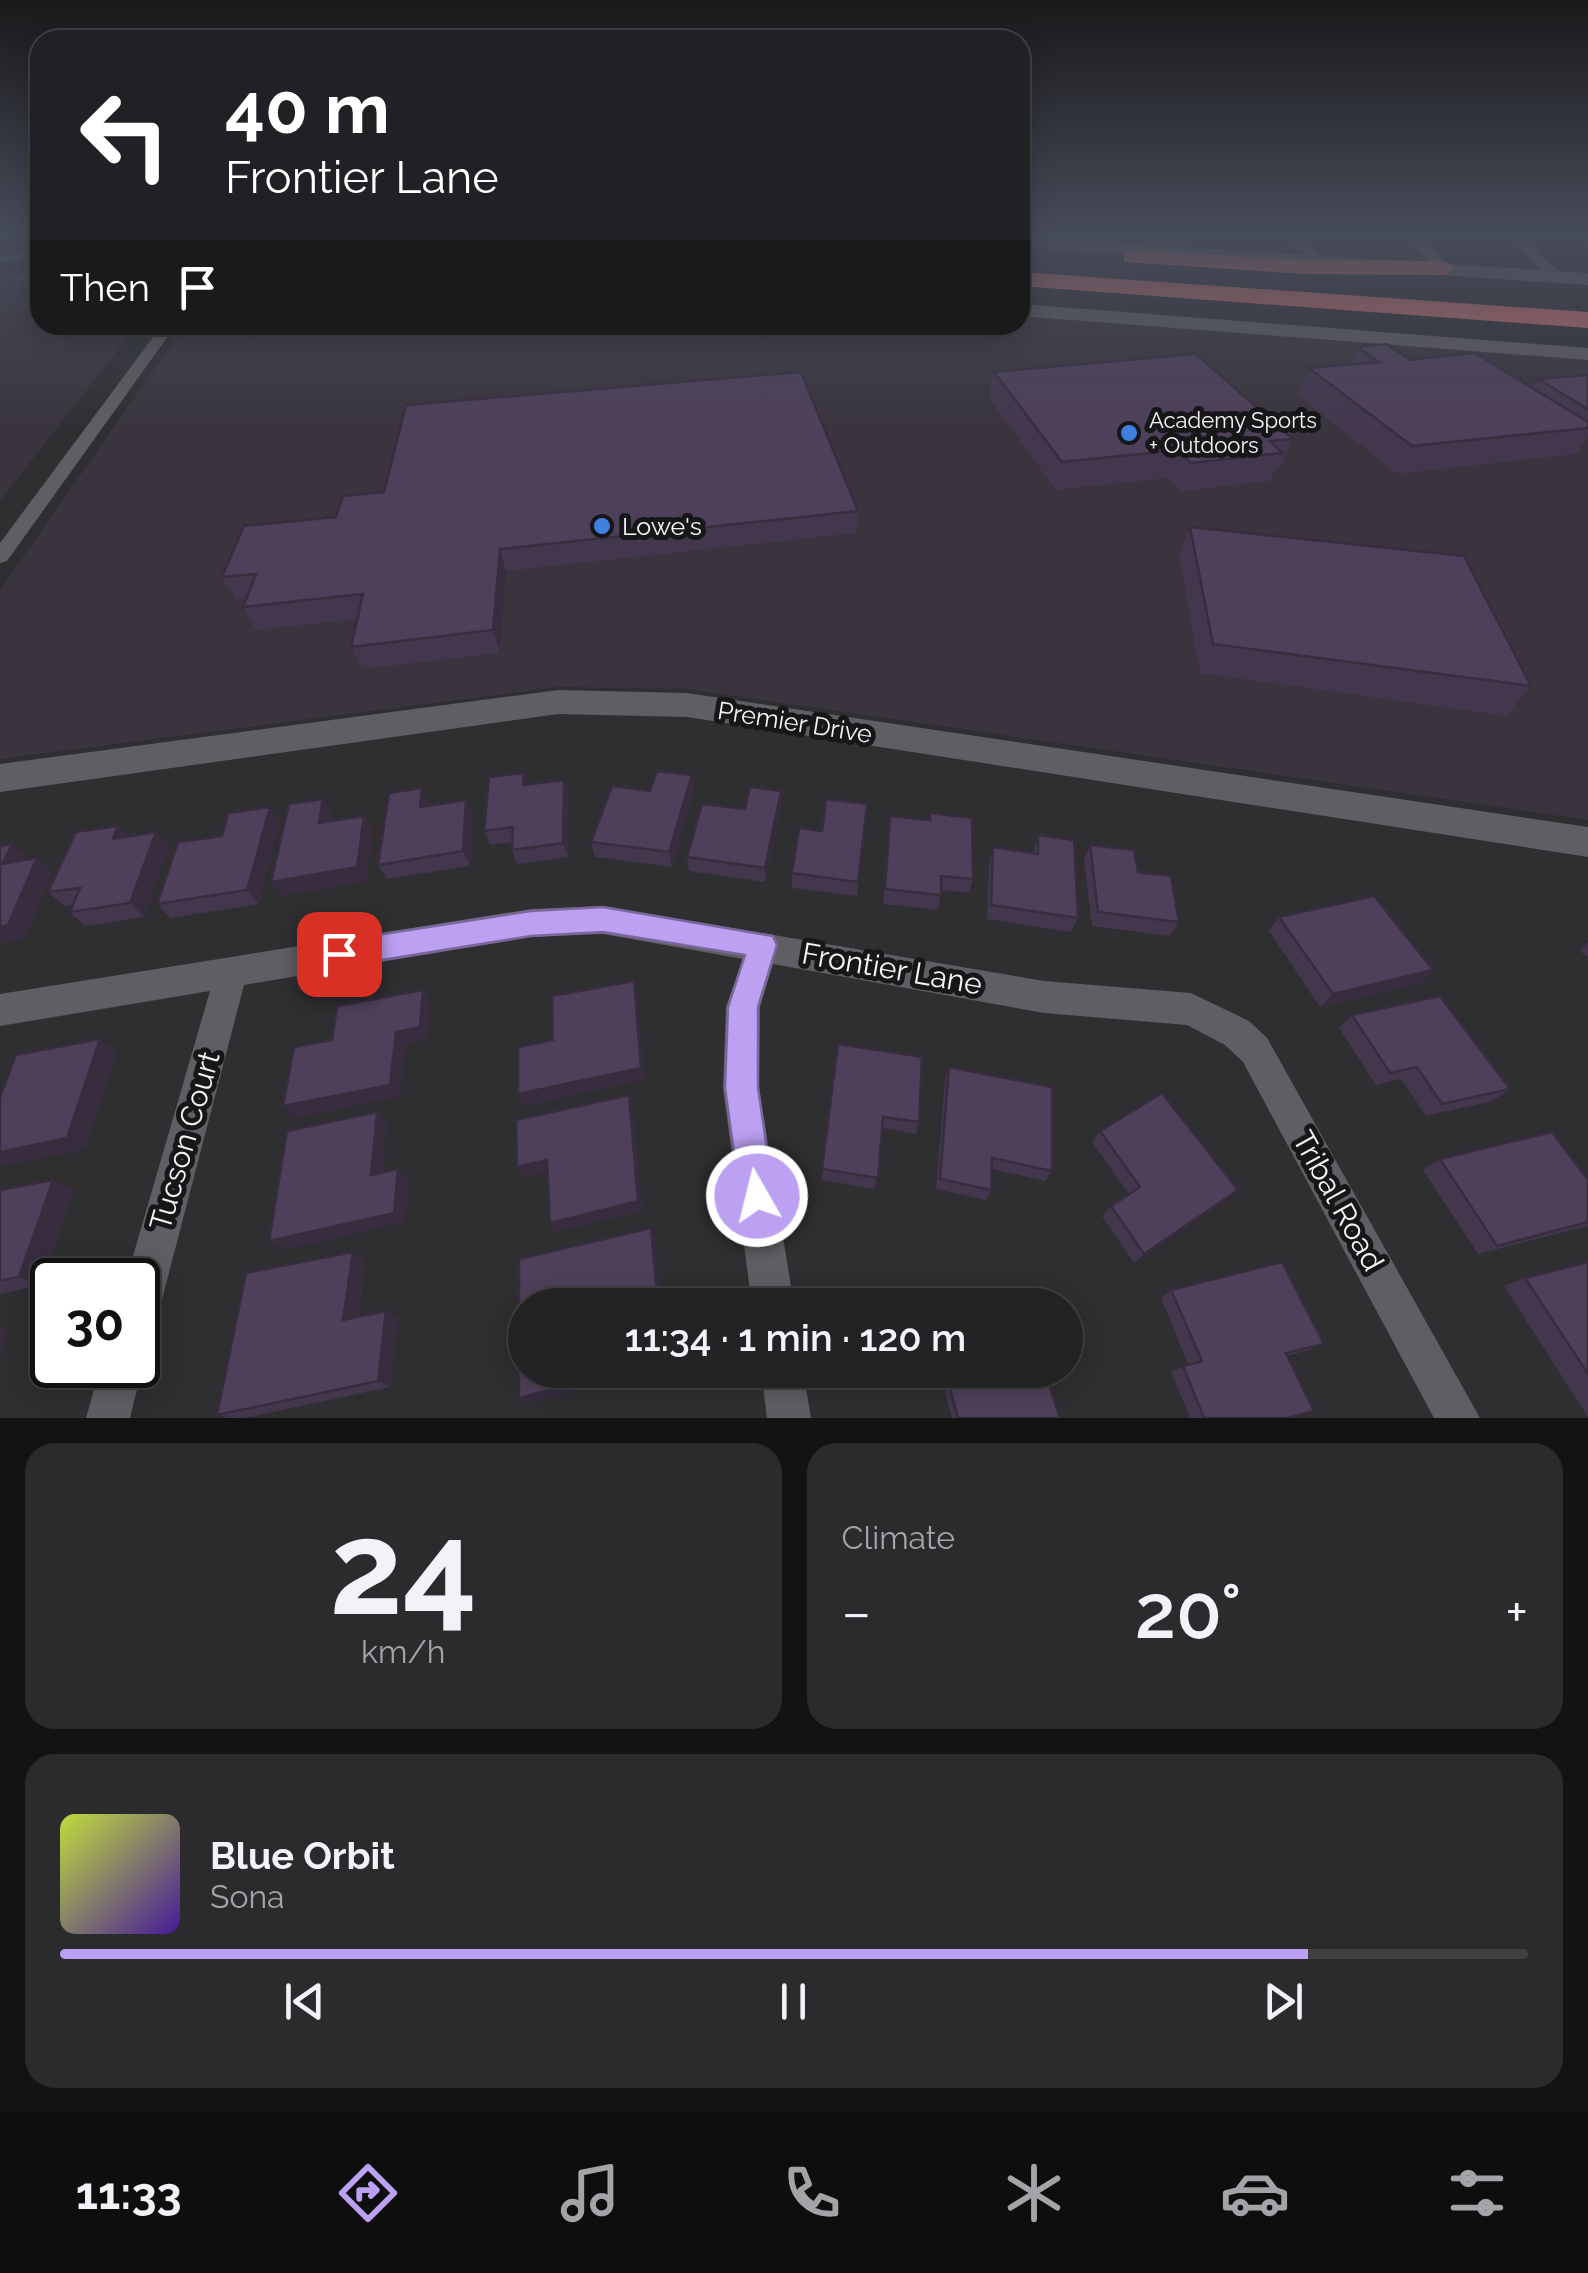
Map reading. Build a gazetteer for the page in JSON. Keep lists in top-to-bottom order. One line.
{"streets":{"street":["Premier Drive","Frontier Lane","Tucson Court","Tribal Road"]},"crossings":[["Frontier Lane","Tucson Court"],["Frontier Lane","Tribal Road"]],"places":["Academy Sports + Outdoors","Lowe's"],"page":{"turn":["40 m","Frontier Lane"],"then":"Then","limit":"30","trip":"11:34 · 1 min · 120 m","tile":[["24","km/h"],"Climate"],"heat":["−","20°","+"],"song":["Blue Orbit","Sona"],"tabs":"11:33"}}
